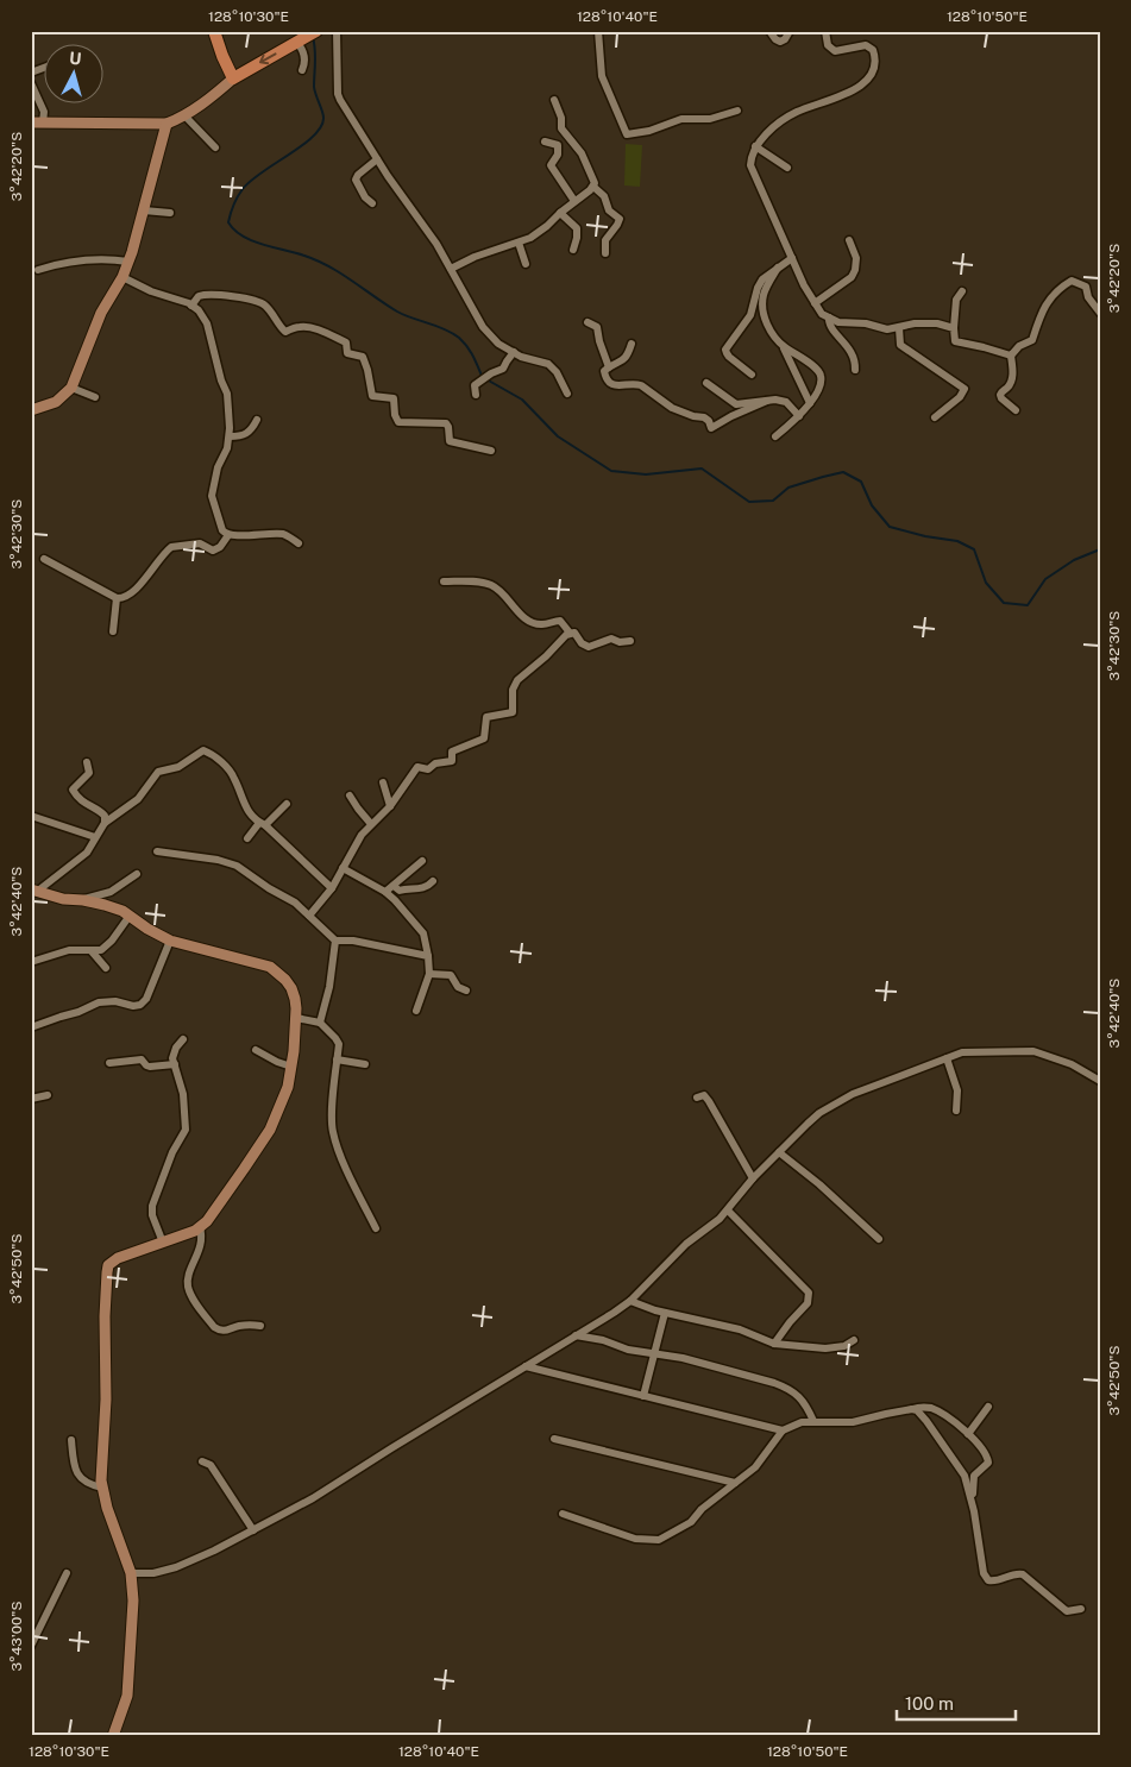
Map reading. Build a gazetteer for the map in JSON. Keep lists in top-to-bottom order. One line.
{"scale_bar":"100 m","north":"top","coordinates":["128°10'30\"E","128°10'40\"E","128°10'50\"E","3°42'20\"S","3°42'30\"S","3°42'40\"S","3°42'50\"S","3°43'00\"S"]}
